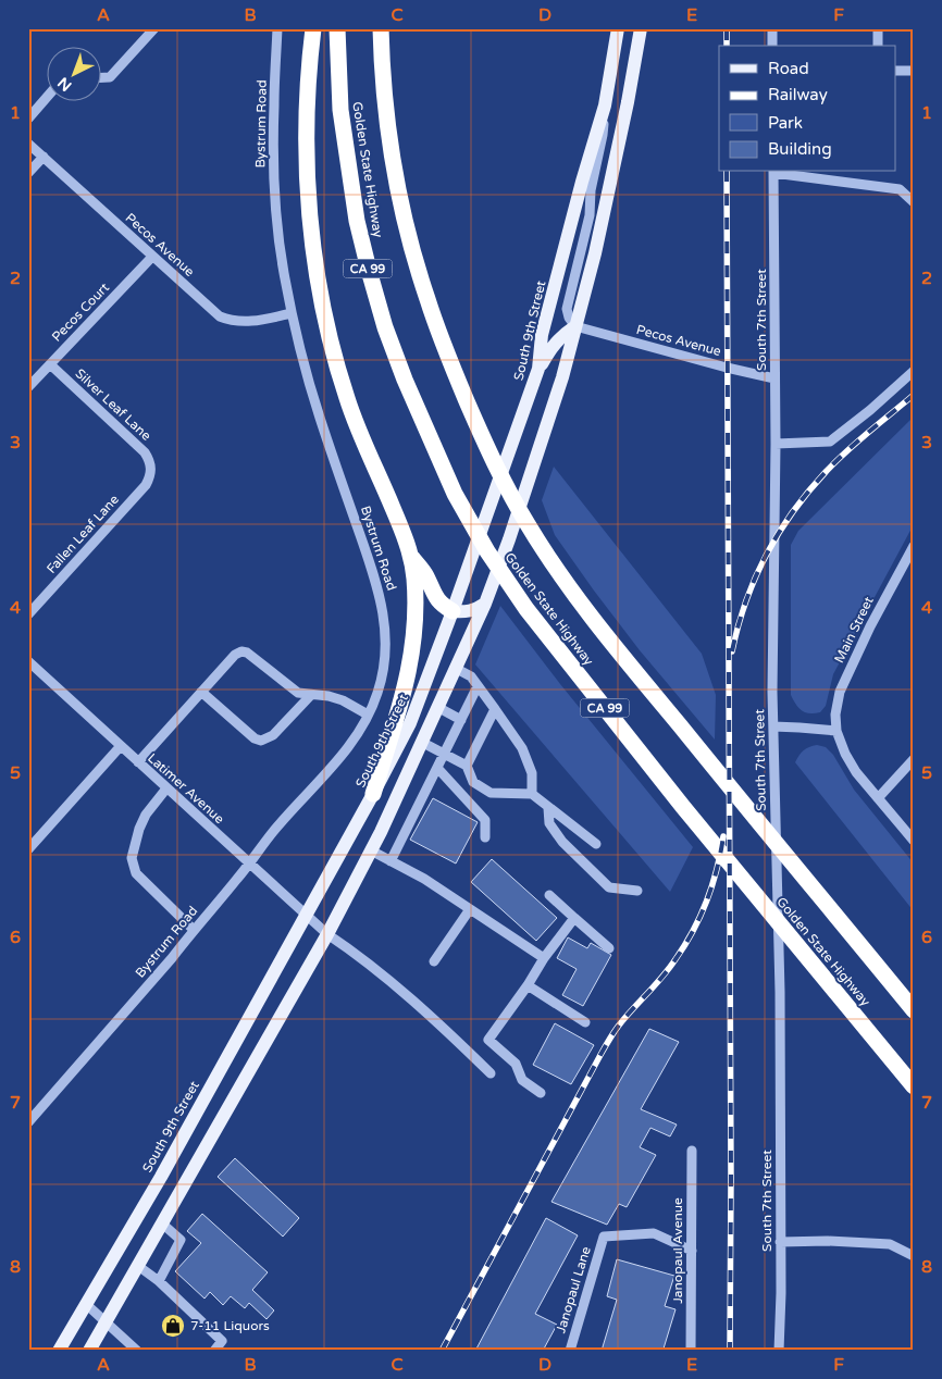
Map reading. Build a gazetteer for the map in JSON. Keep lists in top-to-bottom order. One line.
{"streets":{"highway":["Golden State Highway","CA 99"],"main road":["South 9th Street"],"street":["Bystrum Road","Pecos Avenue","Pecos Court","South 7th Street","Silver Leaf Lane","Fallen Leaf Lane","Main Street","Latimer Avenue","Janopaul Avenue","Janopaul Lane"]},"crossings":[["Bystrum Road","Pecos Avenue"],["Bystrum Road","Latimer Avenue"],["Pecos Avenue","Pecos Court"],["Pecos Avenue","South 7th Street"],["Pecos Court","Silver Leaf Lane"],["South 9th Street","Latimer Avenue"],["Silver Leaf Lane","Fallen Leaf Lane"],["Janopaul Avenue","Janopaul Lane"]],"places":{"shop":["7-11 Liquors"]},"legend":["Road","Railway","Park","Building"],"north":"bottom left","grid":{"columns":["A","B","C","D","E","F"],"rows":["1","2","3","4","5","6","7","8"]}}
